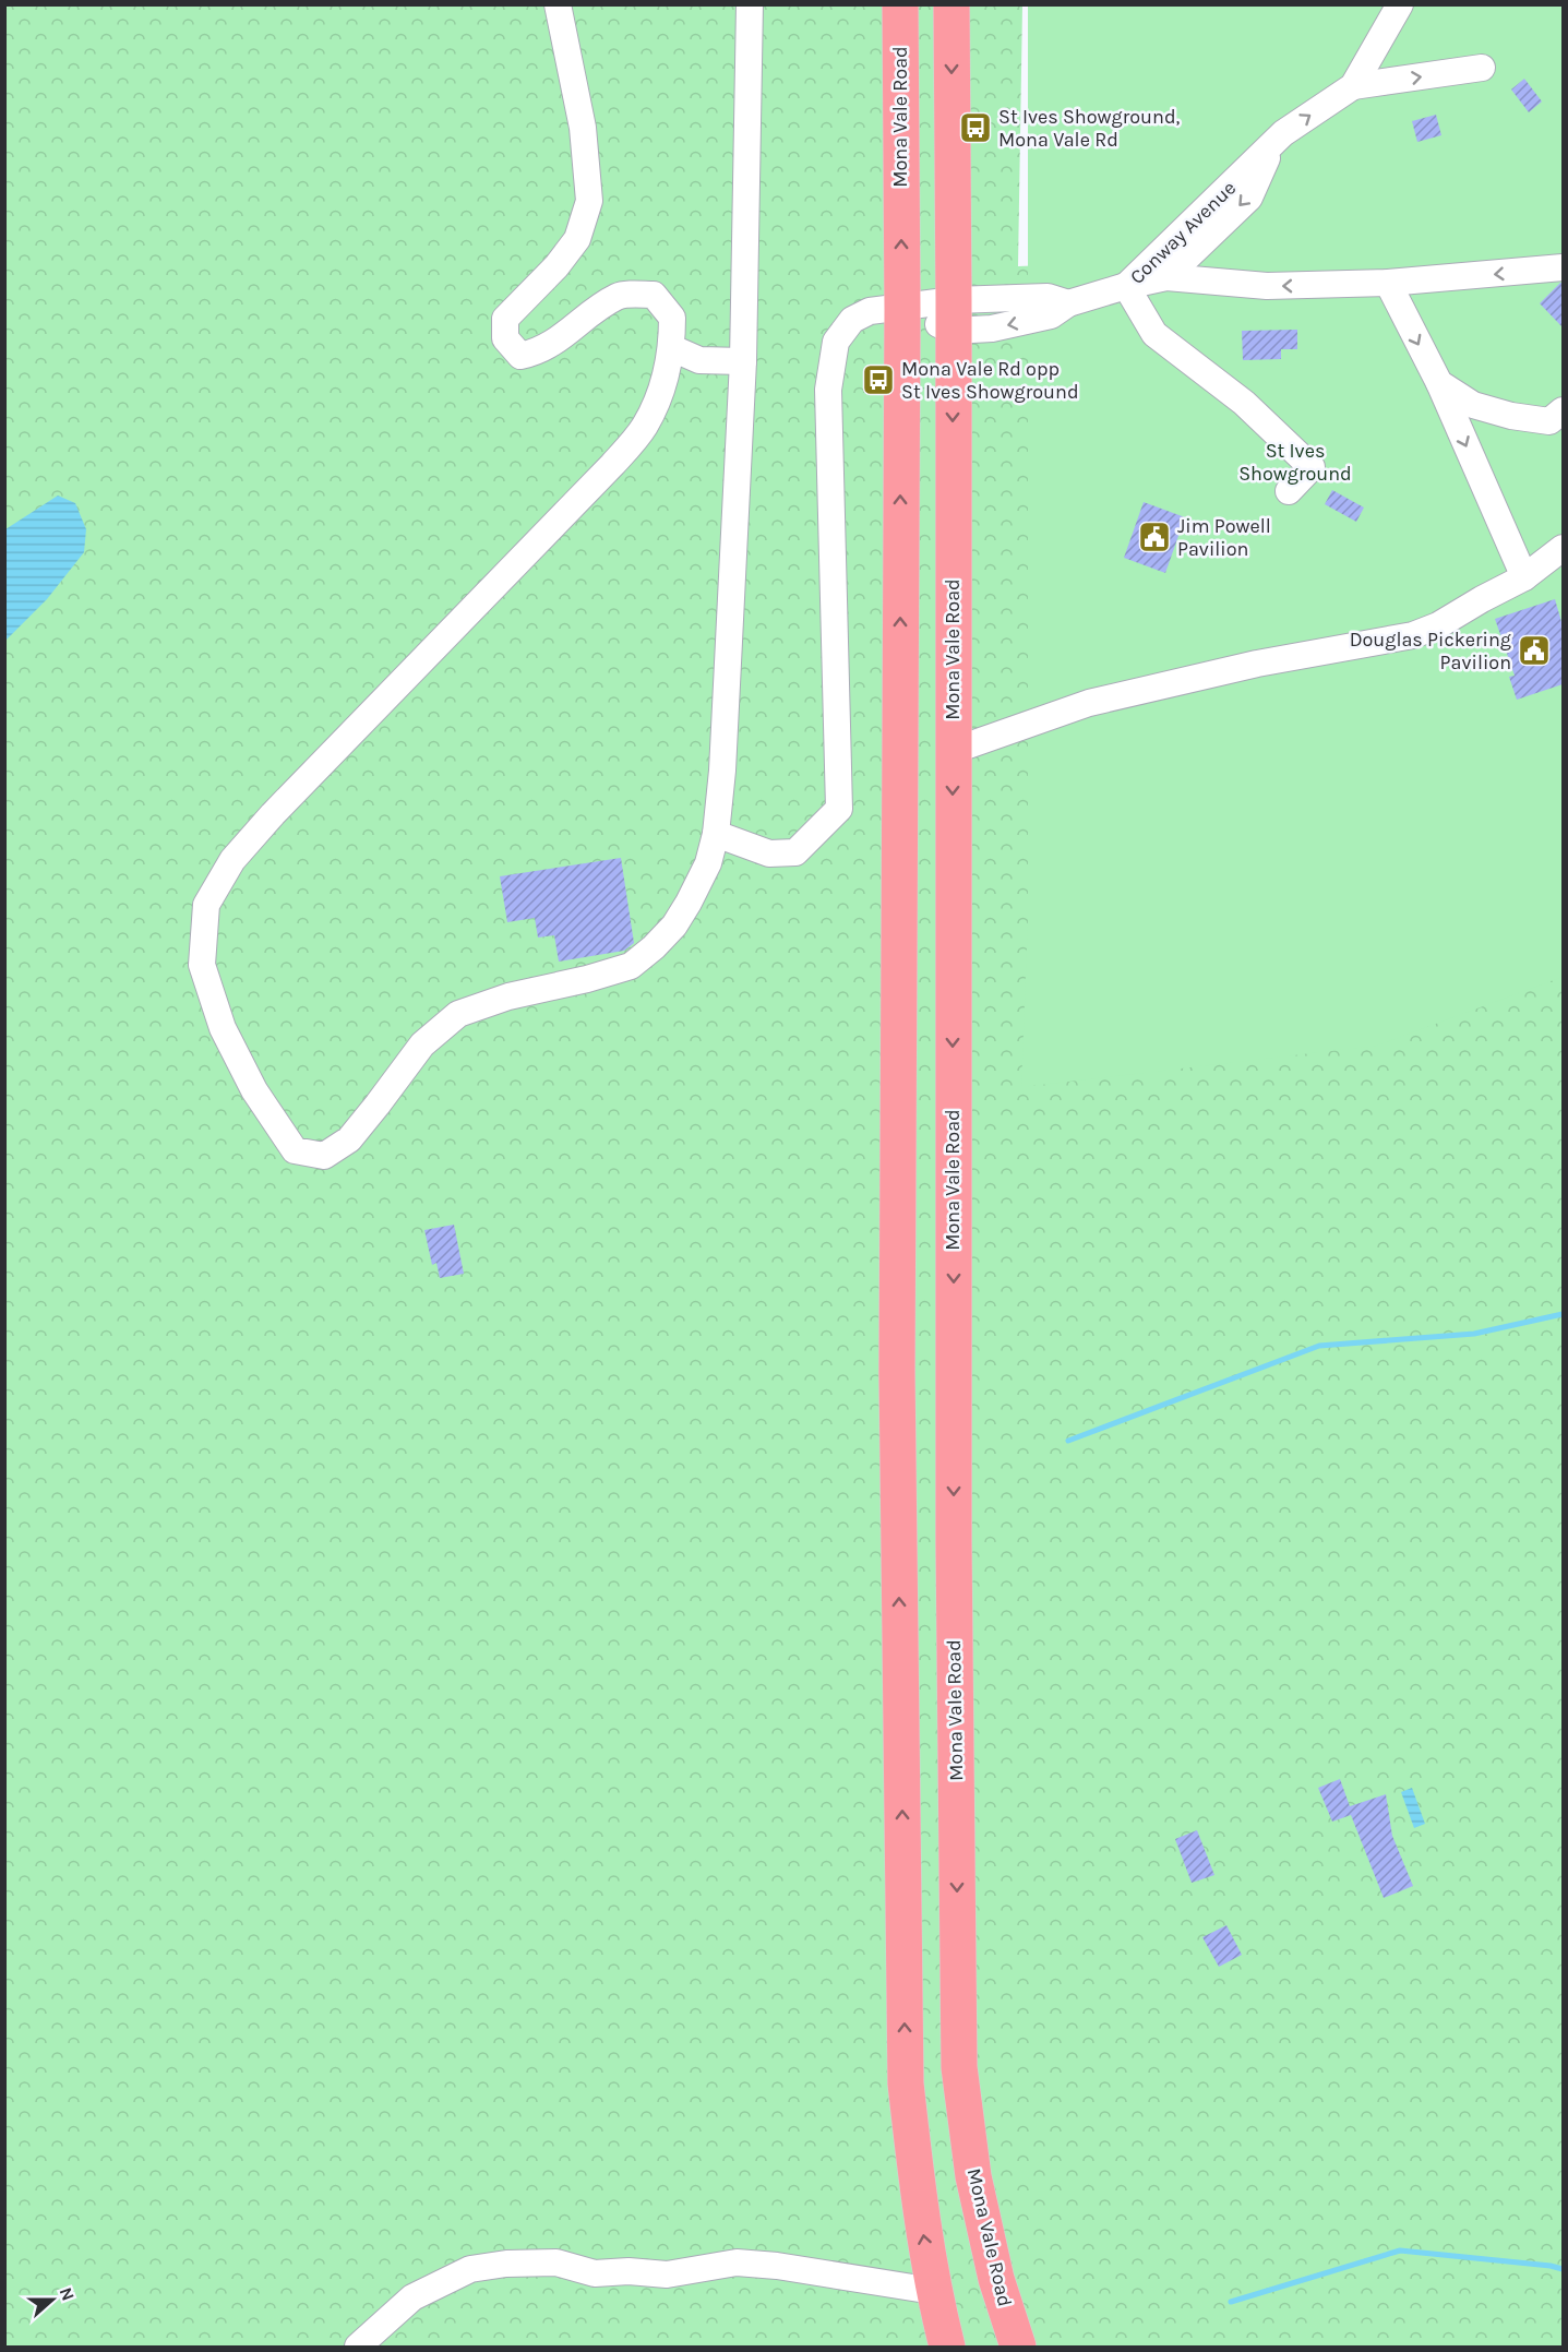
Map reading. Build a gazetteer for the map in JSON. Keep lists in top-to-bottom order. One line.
{"streets":{"highway":["Mona Vale Road"],"street":["Conway Avenue"]},"parks":["St Ives Showground"],"places":{"bus stop":["St Ives Showground, Mona Vale Rd","Mona Vale Rd opp St Ives Showground"],"public building":["Jim Powell Pavilion","Douglas Pickering Pavilion"]},"north":"right"}
